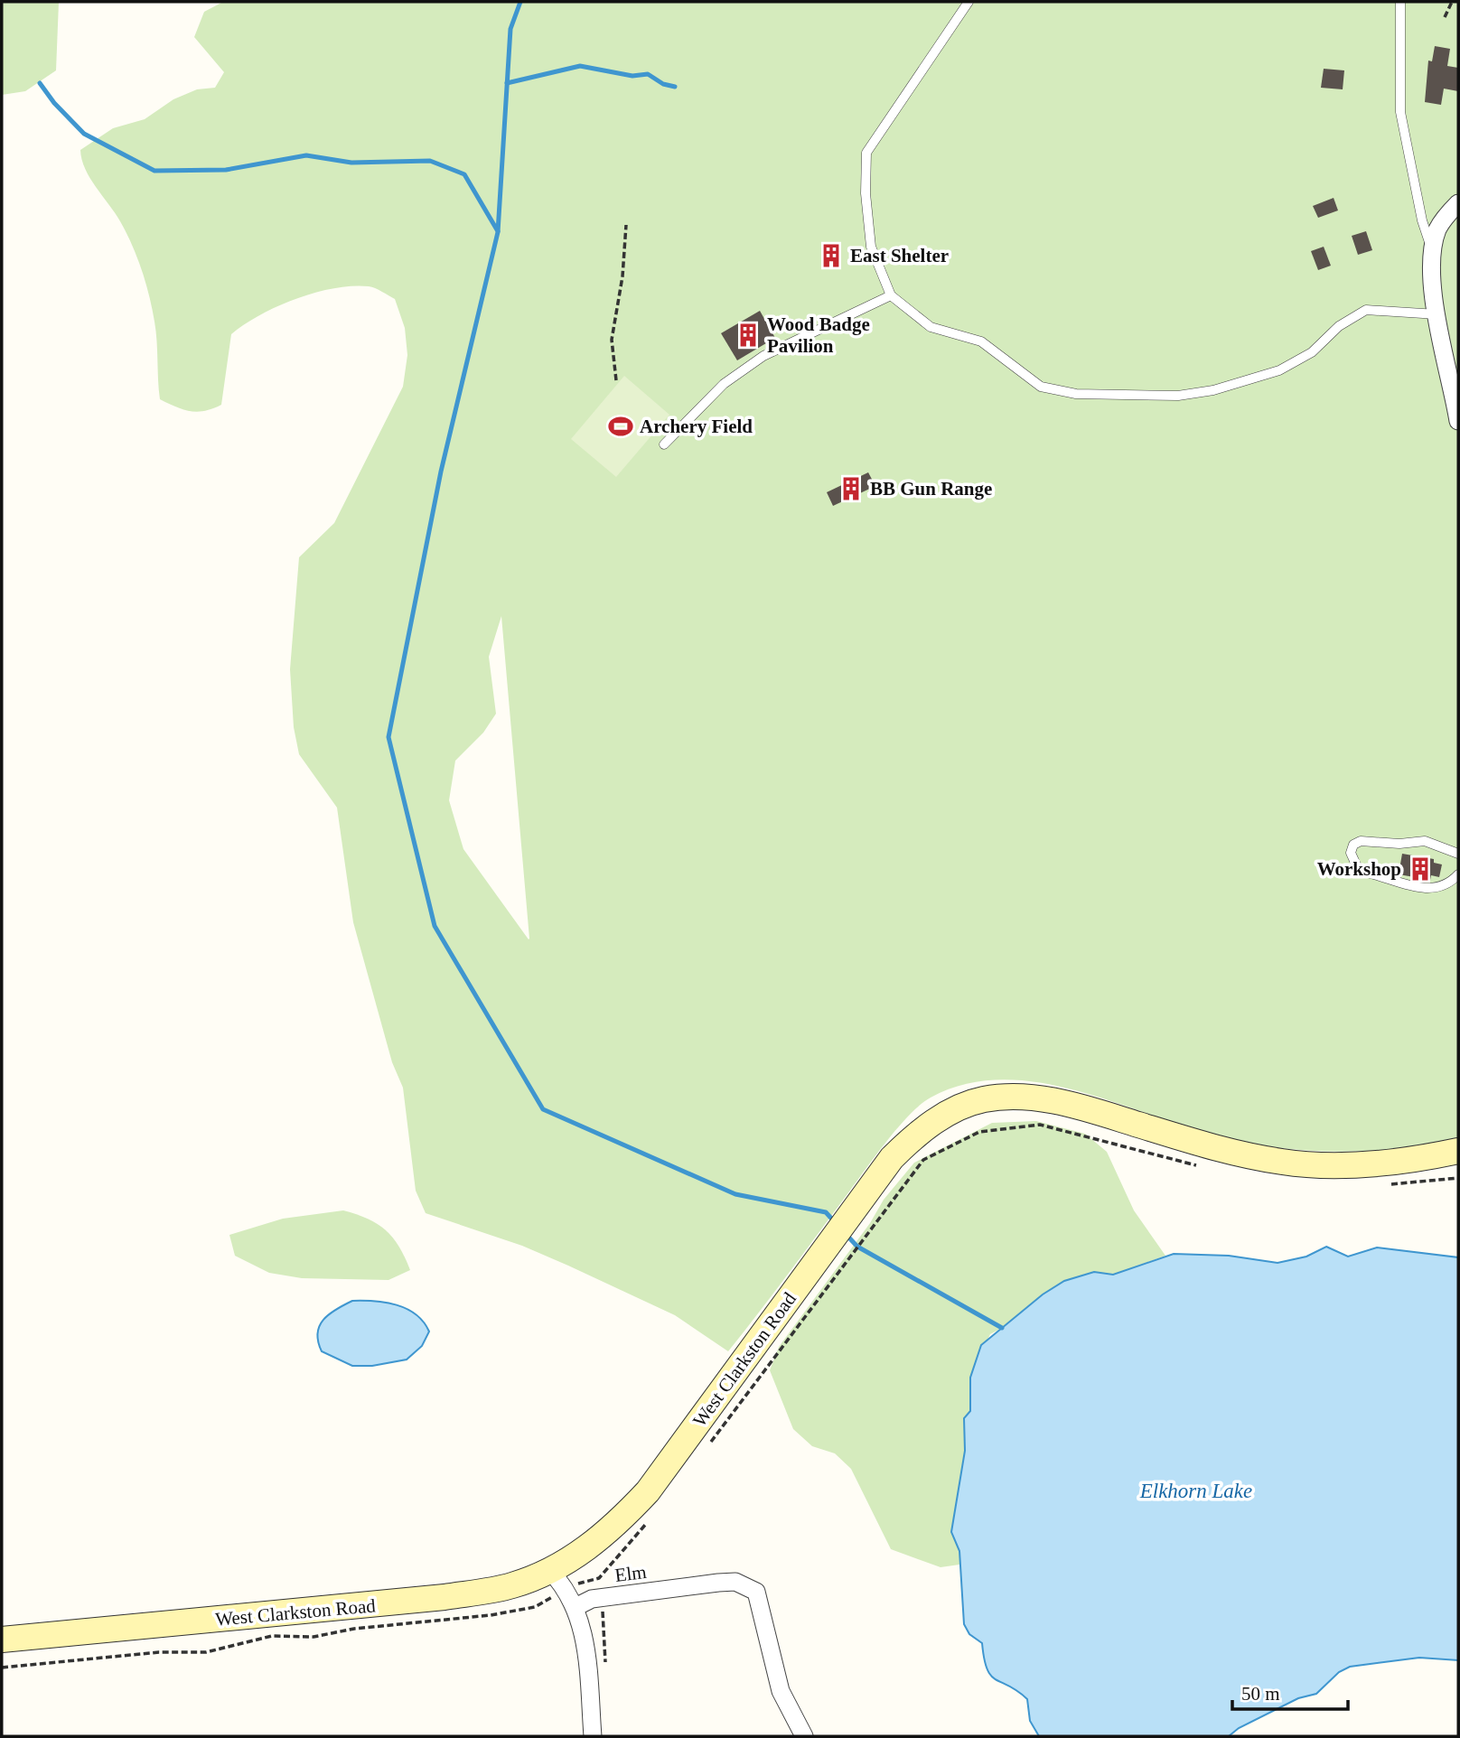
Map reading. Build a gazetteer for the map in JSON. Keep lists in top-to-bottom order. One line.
{"streets":{"main road":["West Clarkston Road"],"street":["Elm"]},"water":["Elkhorn Lake"],"places":{"building":["East Shelter","Wood Badge Pavilion","BB Gun Range","Workshop"],"sports":["Archery Field"]},"scale_bar":"50 m"}
